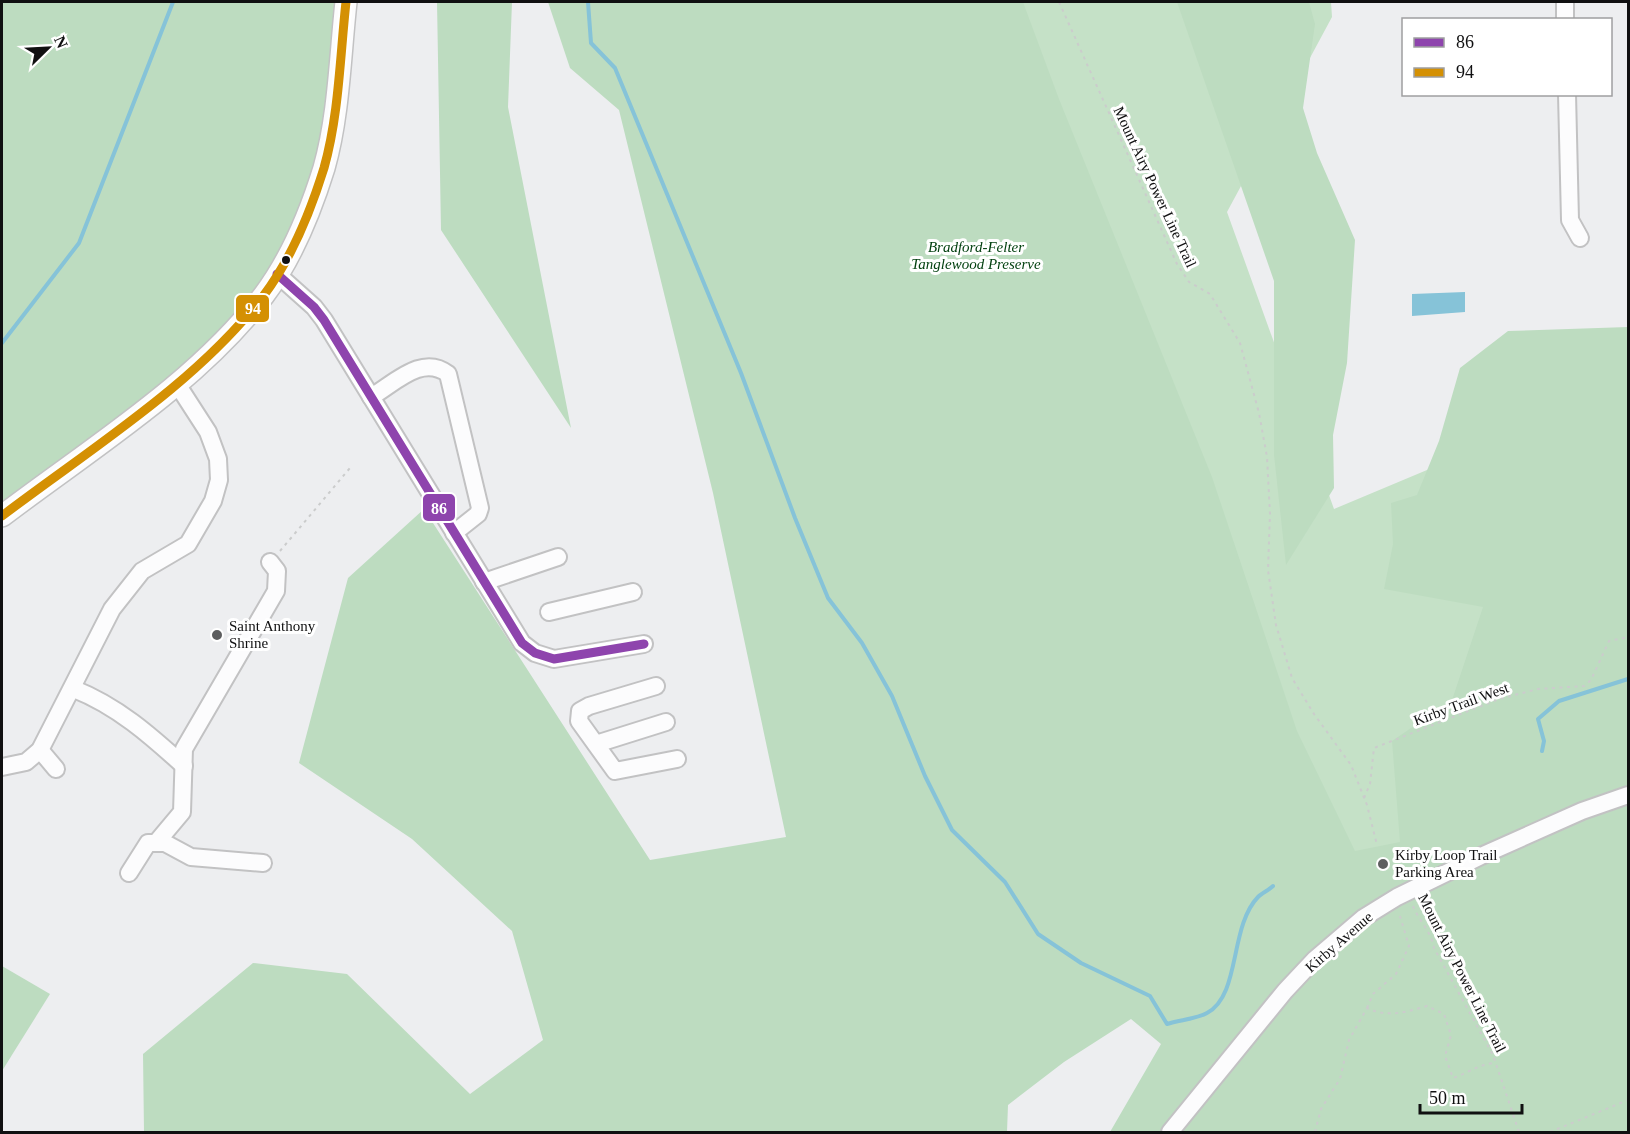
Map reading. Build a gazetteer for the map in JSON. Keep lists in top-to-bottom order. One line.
{"streets":{"street":["Kirby Avenue"],"path":["Mount Airy Power Line Trail","Kirby Trail West"]},"crossings":[["Mount Airy Power Line Trail","Kirby Trail West"],["Mount Airy Power Line Trail","Kirby Avenue"]],"parks":["Bradford-Felter Tanglewood Preserve"],"places":["Saint Anthony Shrine","Kirby Loop Trail Parking Area"],"lines":["transit line 94","transit line 86"],"legend":["86","94"],"scale_bar":"50 m","north":"top right"}
